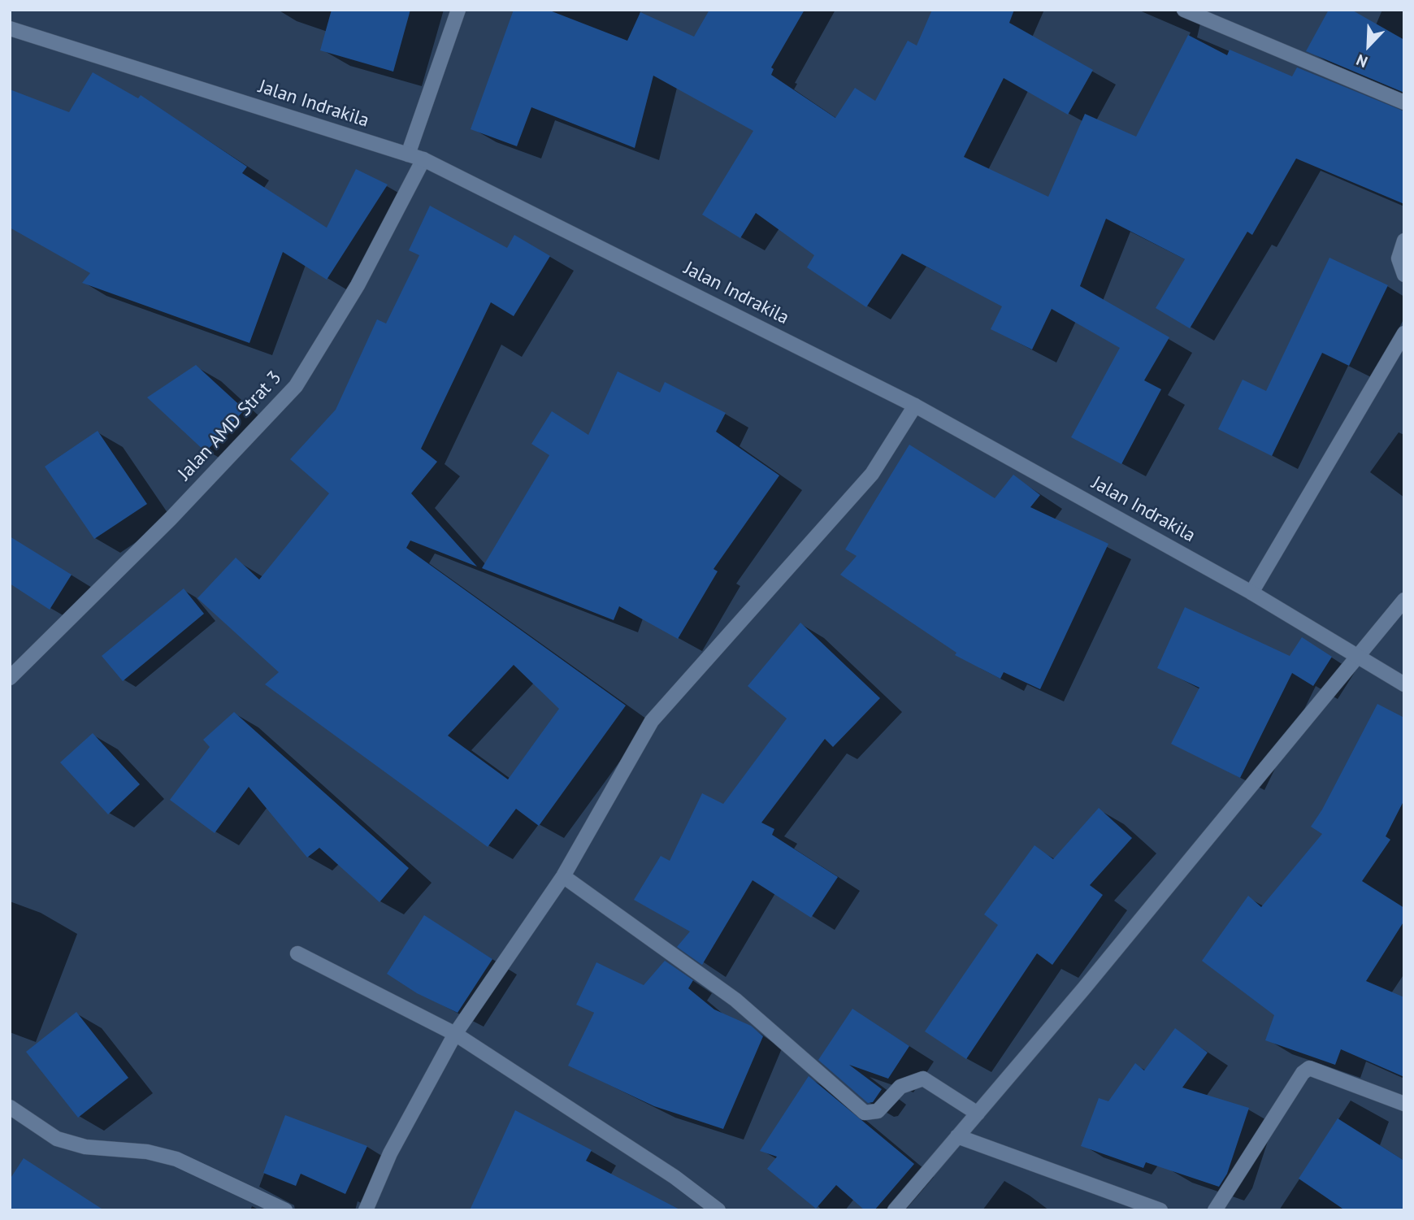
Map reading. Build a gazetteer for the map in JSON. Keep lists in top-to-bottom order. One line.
{"streets":{"street":["Jalan Indrakila","Jalan AMD Strat 3"]},"crossings":[["Jalan Indrakila","Jalan AMD Strat 3"]],"north":"bottom left"}
